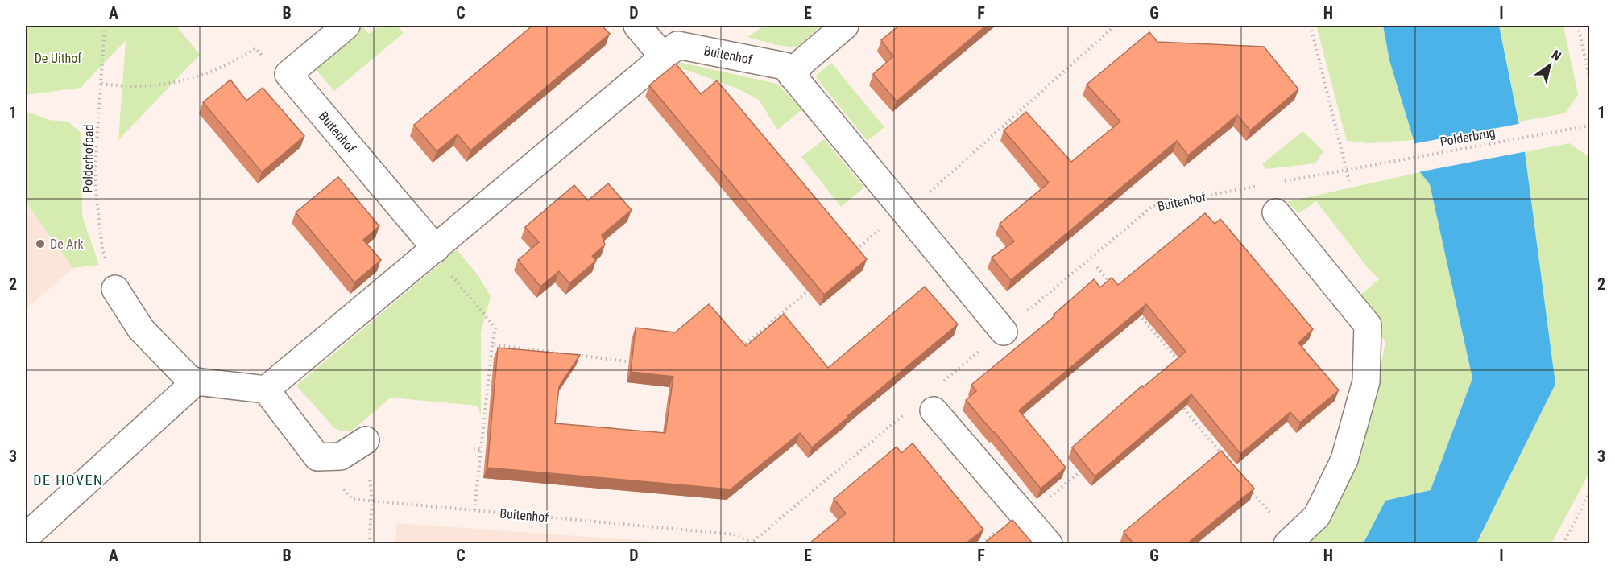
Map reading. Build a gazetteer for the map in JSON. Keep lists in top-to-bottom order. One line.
{"streets":{"street":["Buitenhof"],"path":["Polderbrug","Polderhofpad"]},"districts":["DE HOVEN"],"parks":["De Uithof"],"places":["De Ark"],"north":"top right","grid":{"columns":["A","B","C","D","E","F","G","H","I"],"rows":["1","2","3"]}}
